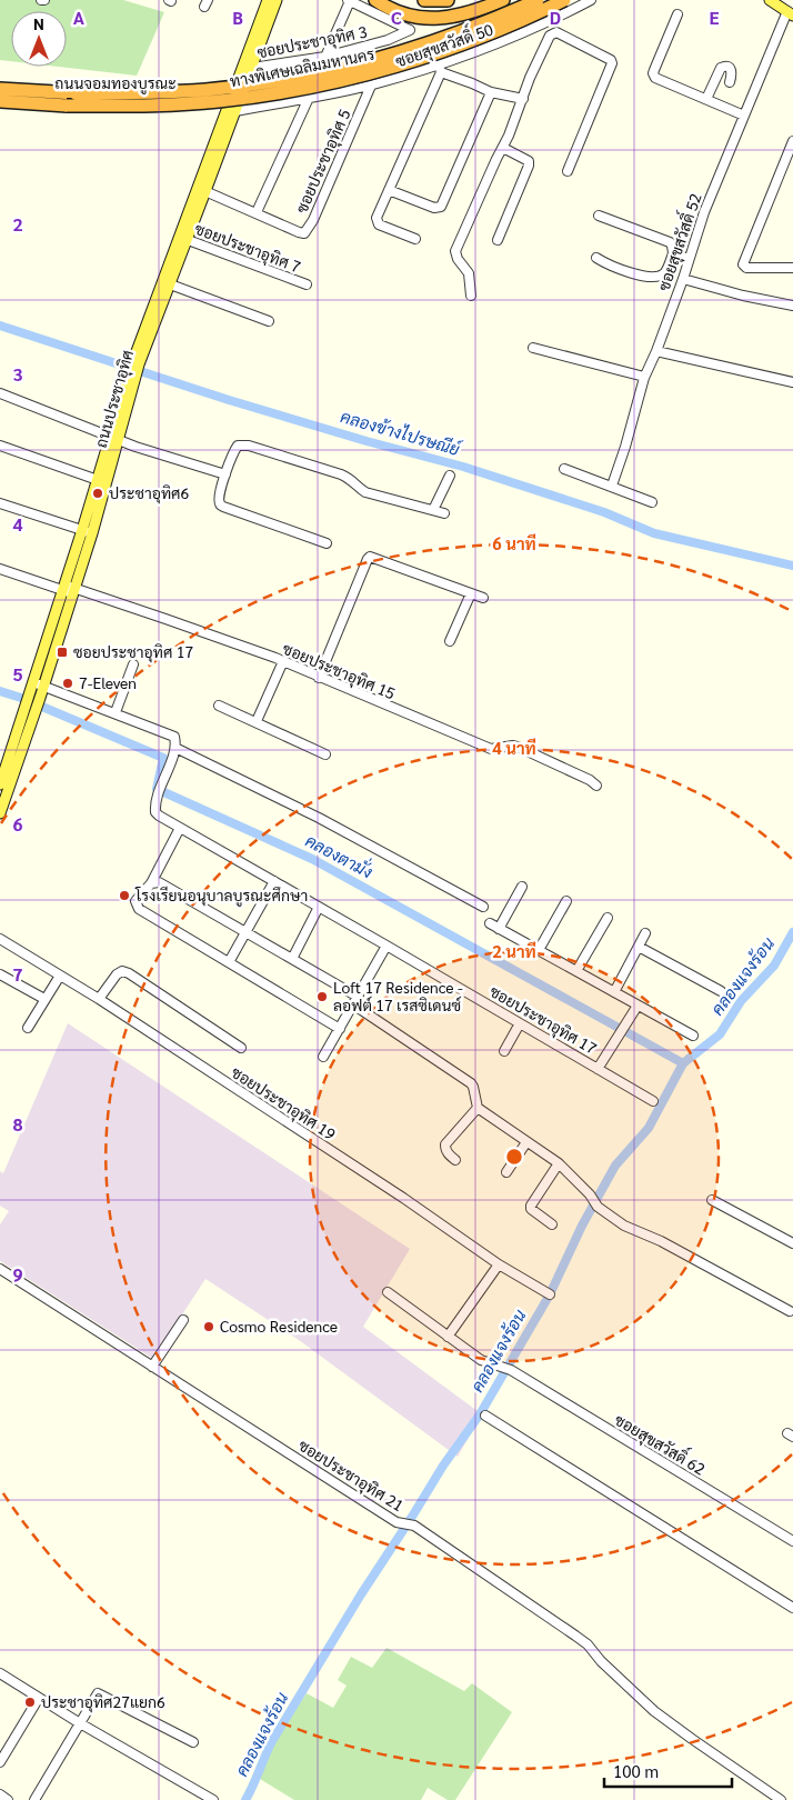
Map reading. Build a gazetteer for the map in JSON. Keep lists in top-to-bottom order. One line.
{"streets":{"highway":["ทางพิเศษเฉลิมมหานคร"],"main road":["ถนนประชาอุทิศ"],"street":["ซอยประชาอุทิศ 3","ซอยสุขสวัสดิ์ 50","ถนนจอมทองบูรณะ","ซอยประชาอุทิศ 5","ซอยสุขสวัสดิ์ 52","ซอยประชาอุทิศ 7","ซอยประชาอุทิศ 15","ซอยประชาอุทิศ 17","ซอยประชาอุทิศ 19","ซอยสุขสวัสดิ์ 62","ซอยประชาอุทิศ 21"]},"crossings":[["ซอยประชาอุทิศ 3","ถนนประชาอุทิศ"],["ซอยสุขสวัสดิ์ 50","ซอยประชาอุทิศ 5"],["ซอยสุขสวัสดิ์ 50","ถนนประชาอุทิศ"],["ถนนจอมทองบูรณะ","ถนนประชาอุทิศ"],["ซอยประชาอุทิศ 5","ถนนประชาอุทิศ"],["ซอยประชาอุทิศ 7","ถนนประชาอุทิศ"],["ถนนประชาอุทิศ","ซอยประชาอุทิศ 15"]],"water":["คลองข้างไปรษณีย์","คลองตามั่ง","คลองแจงร้อน"],"places":{"other":["ประชาอุทิศ6","7-Eleven","โรงเรียนอนุบาลบูรณะศึกษา","Loft 17 Residence - ลอฟต์ 17 เรสซิเดนซ์","Cosmo Residence","ประชาอุทิศ27แยก6"],"transit":["ซอยประชาอุทิศ 17"]},"scale_bar":"100 m","north":"top","grid":{"columns":["A","B","C","D","E"],"rows":["2","3","4","5","6","7","8","9"]},"rings":["6 นาที","4 นาที","2 นาที"]}
